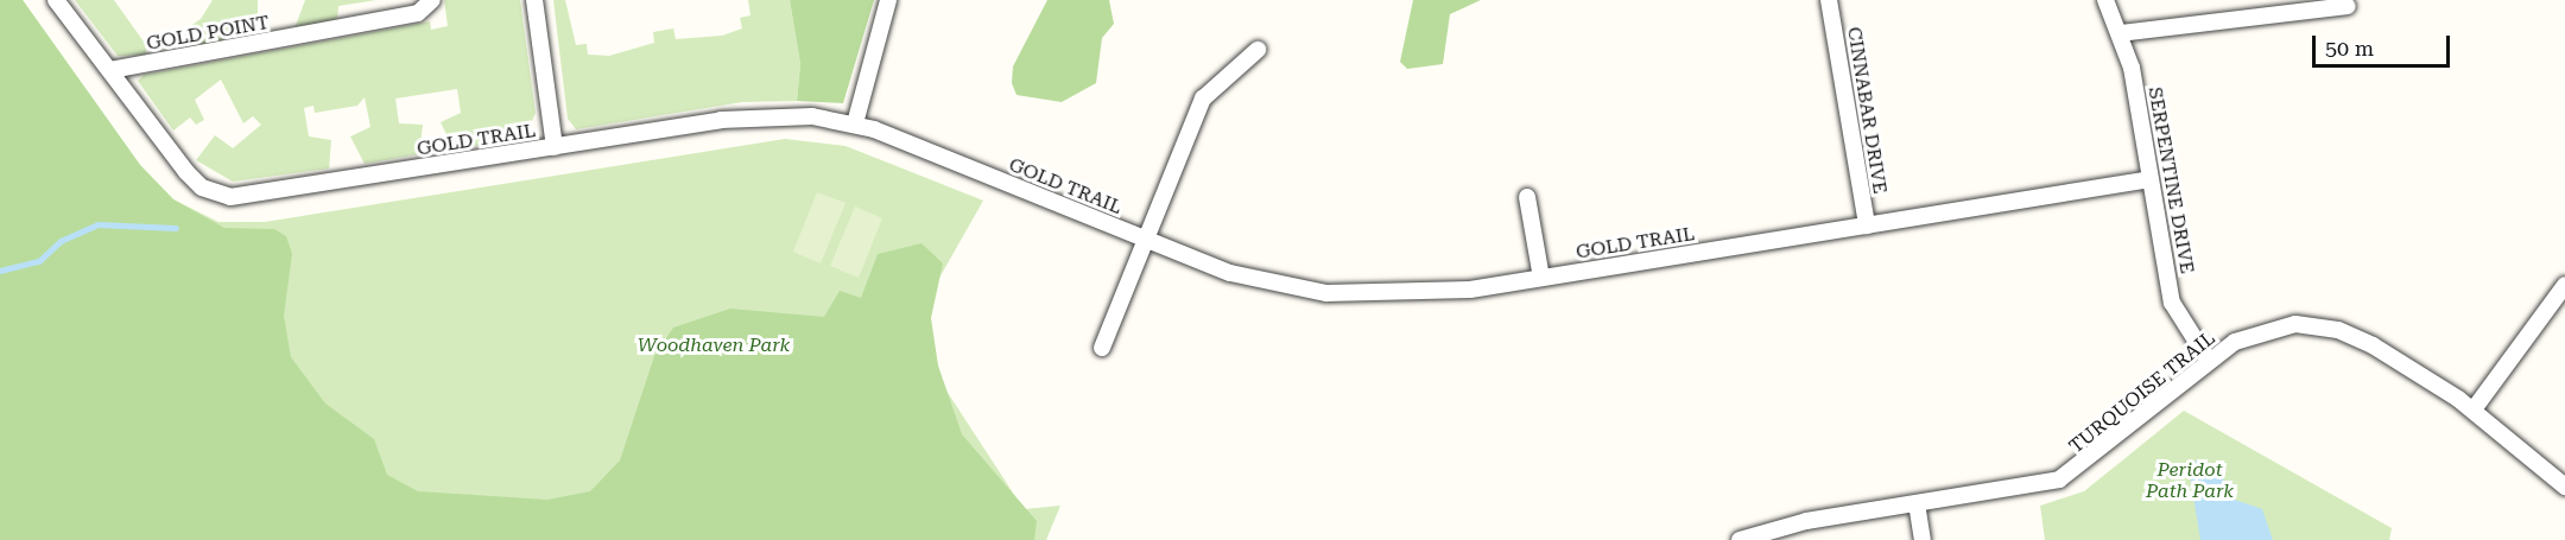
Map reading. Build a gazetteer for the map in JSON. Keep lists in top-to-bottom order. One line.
{"streets":{"street":["GOLD POINT","CINNABAR DRIVE","GOLD TRAIL","SERPENTINE DRIVE","TURQUOISE TRAIL"]},"crossings":[["GOLD POINT","GOLD TRAIL"],["CINNABAR DRIVE","GOLD TRAIL"],["GOLD TRAIL","SERPENTINE DRIVE"],["SERPENTINE DRIVE","TURQUOISE TRAIL"]],"parks":["Woodhaven Park","Peridot Path Park"],"scale_bar":"50 m"}
